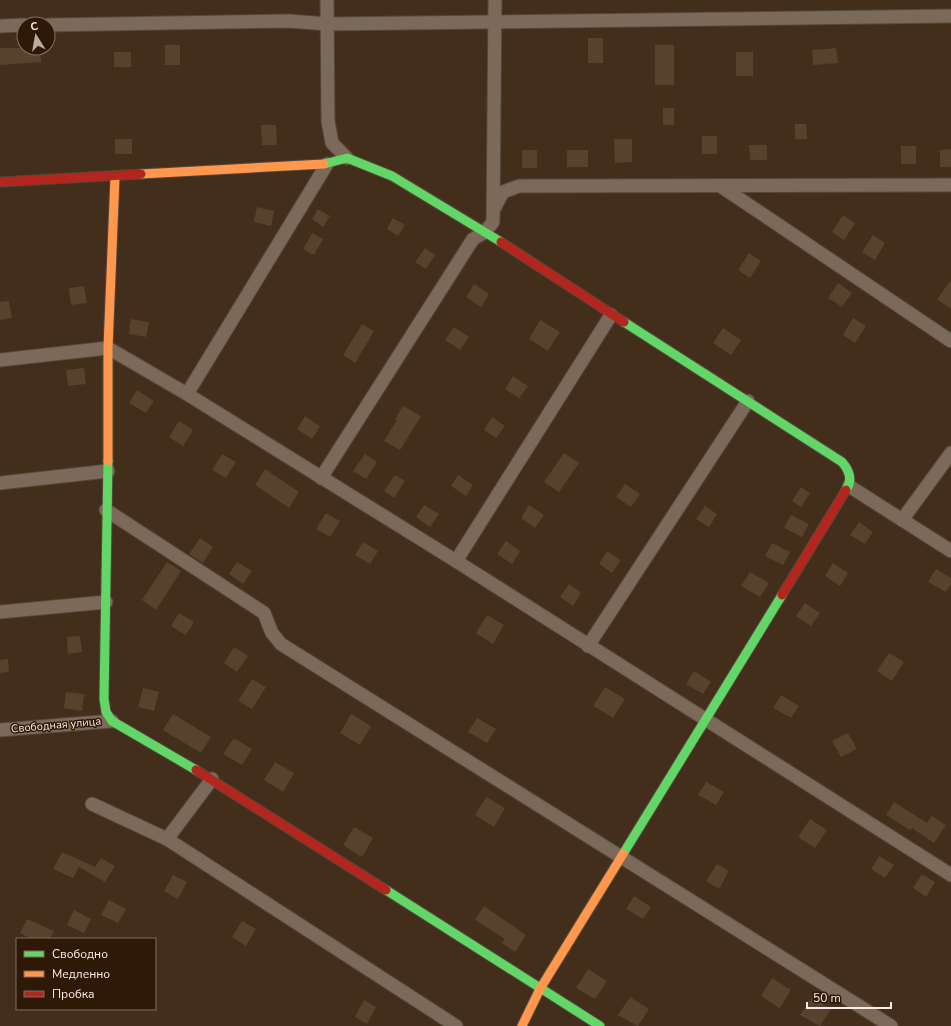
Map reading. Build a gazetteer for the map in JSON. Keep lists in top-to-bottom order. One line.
{"streets":{"street":["Свободная улица"]},"legend":["Свободно","Медленно","Пробка"],"scale_bar":"50 m","north":"top"}
